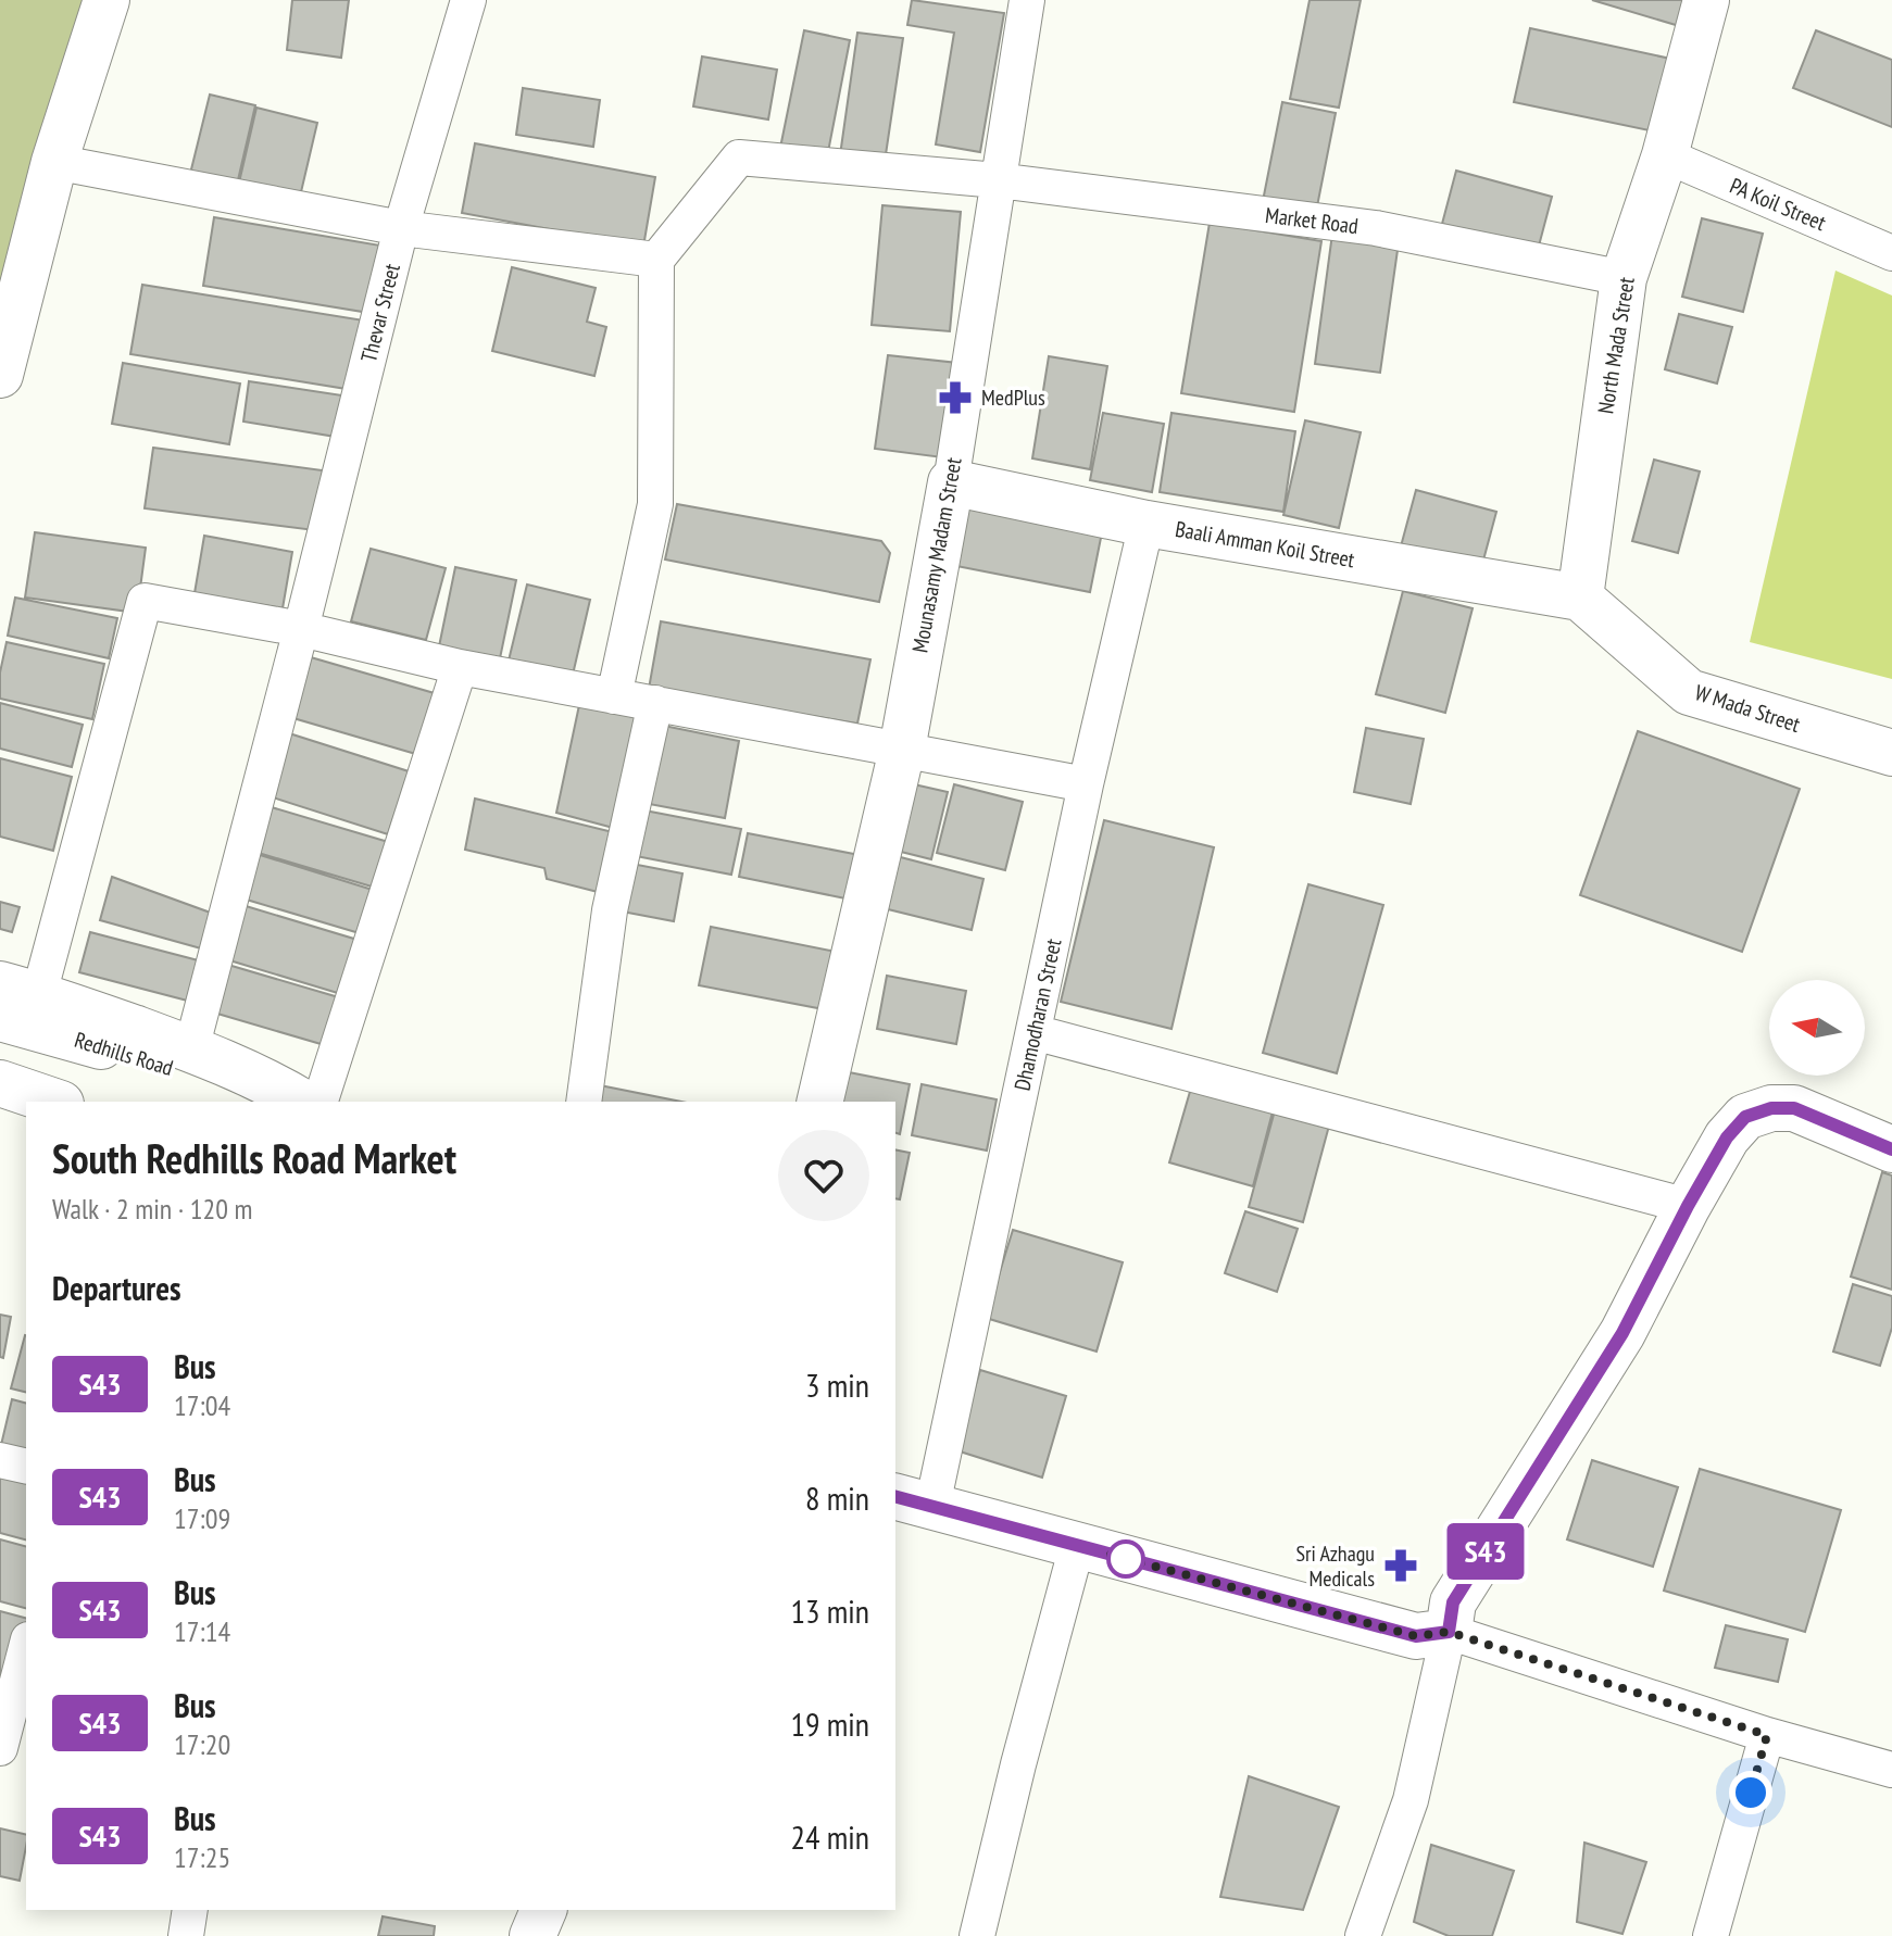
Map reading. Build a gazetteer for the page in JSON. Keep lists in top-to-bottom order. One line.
{"streets":{"street":["PA Koil Street","Market Road","Thevar Street","North Mada Street","Baali Amman Koil Street","Mounasamy Madam Street","W Mada Street","Dhamodharan Street","Redhills Road"]},"crossings":[["PA Koil Street","North Mada Street"],["Market Road","North Mada Street"],["Market Road","Mounasamy Madam Street"],["North Mada Street","Baali Amman Koil Street"],["North Mada Street","W Mada Street"],["Baali Amman Koil Street","Mounasamy Madam Street"],["Baali Amman Koil Street","W Mada Street"],["Baali Amman Koil Street","Dhamodharan Street"]],"places":{"pharmacy":["MedPlus","Sri Azhagu Medicals"]},"lines":["bus line S43"],"north":"left","page":{"on_map":"S43","heading":[["South Redhills Road Market","Walk · 2 min · 120 m"],"Departures"],"list":[{"mark":"S43","name":"Bus","note":"17:04","value":"3 min"},{"mark":"S43","name":"Bus","note":"17:09","value":"8 min"},{"mark":"S43","name":"Bus","note":"17:14","value":"13 min"},{"mark":"S43","name":"Bus","note":"17:20","value":"19 min"},{"mark":"S43","name":"Bus","note":"17:25","value":"24 min"}]}}
